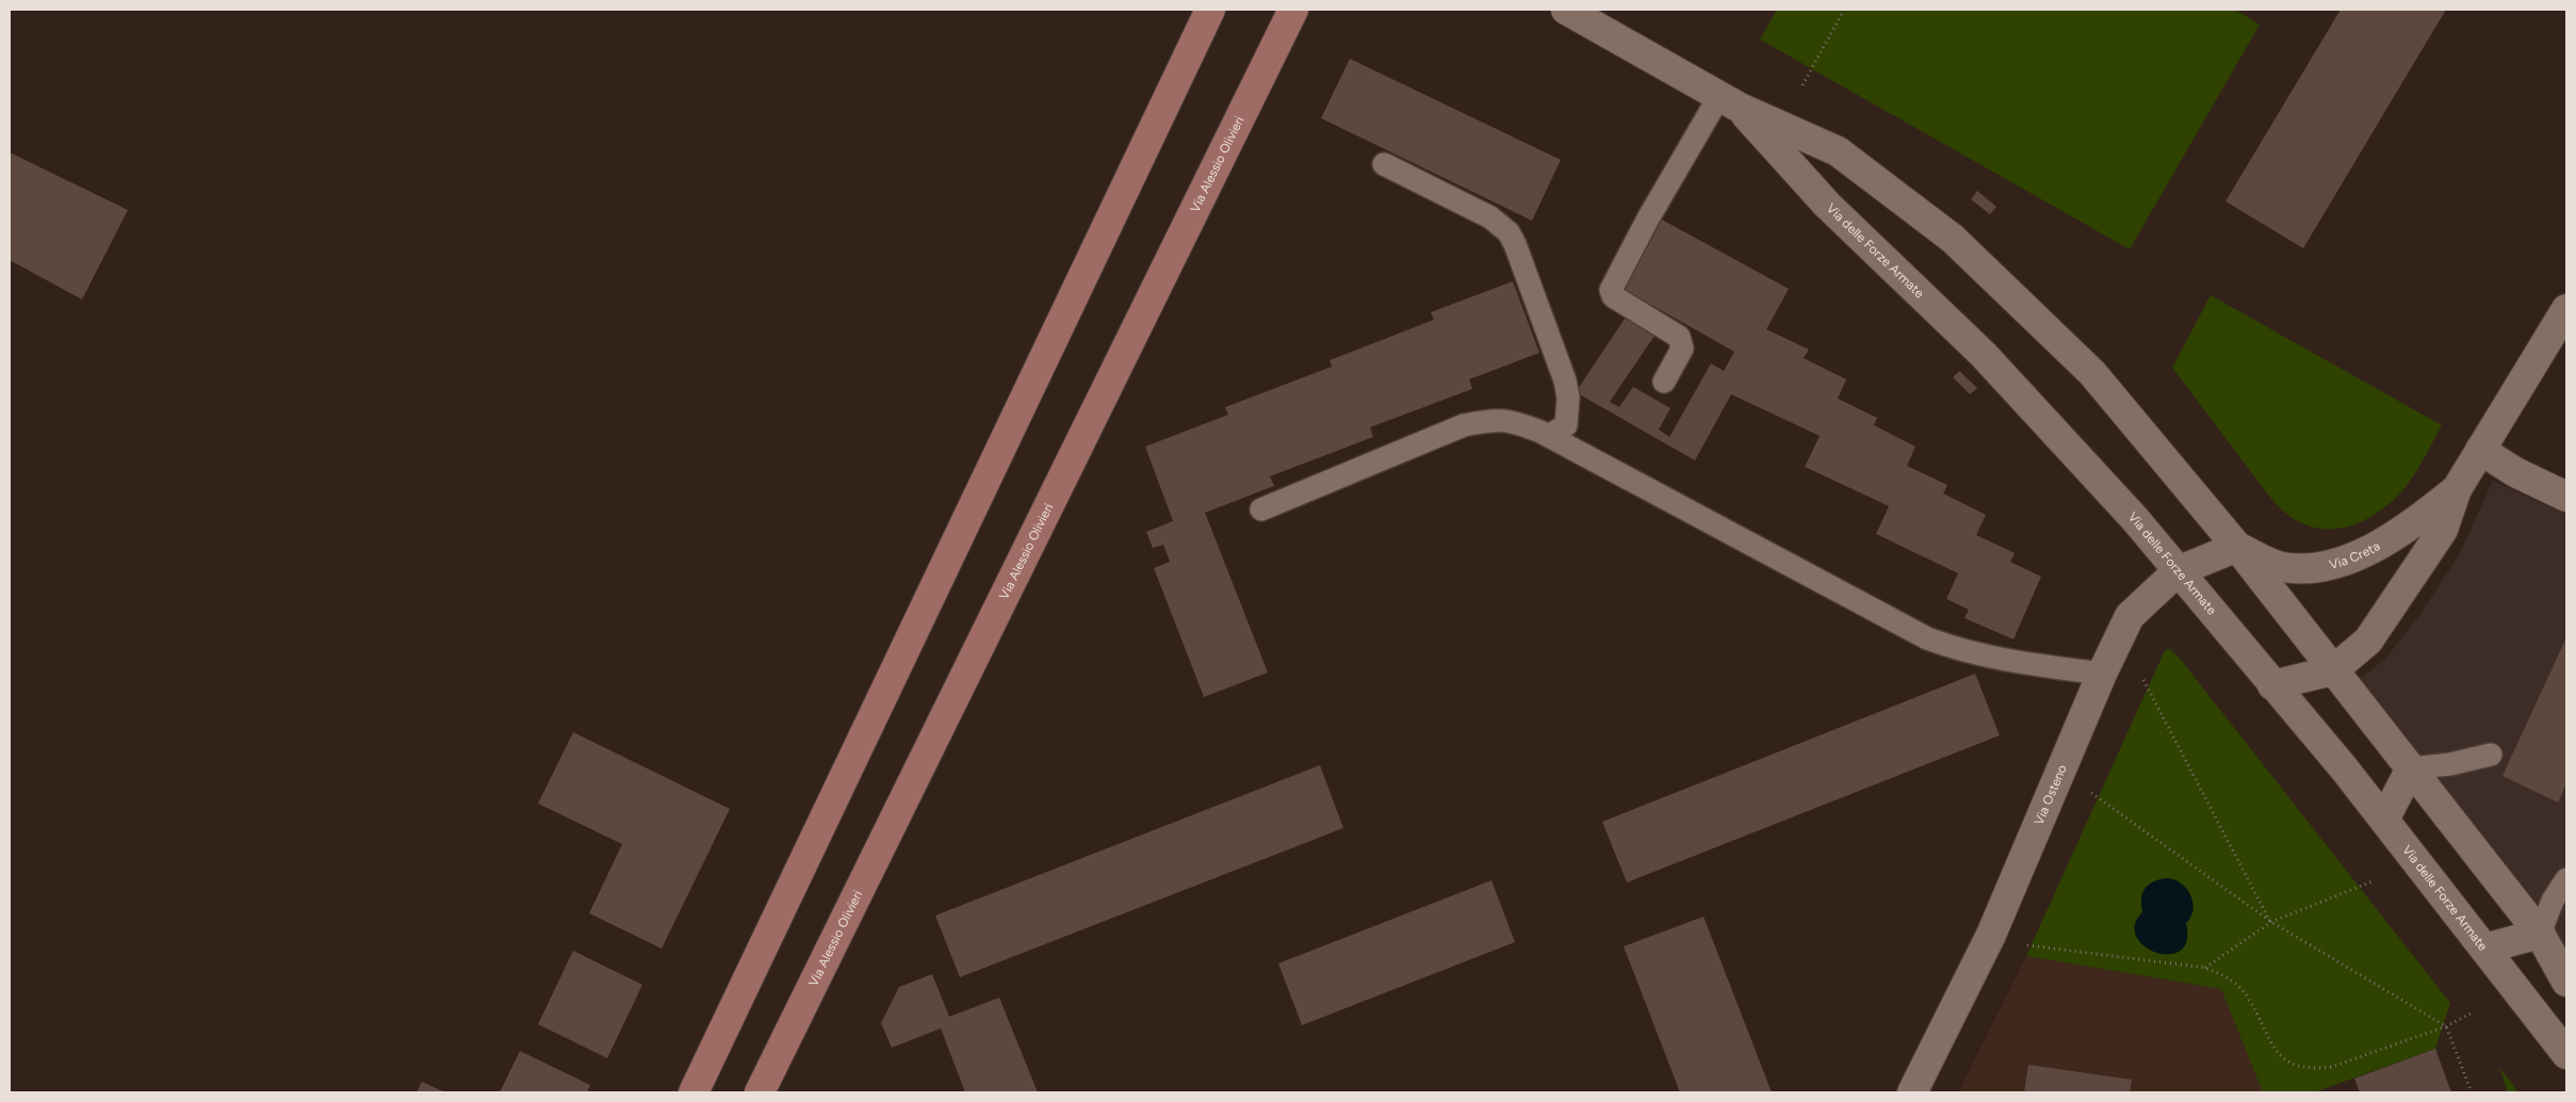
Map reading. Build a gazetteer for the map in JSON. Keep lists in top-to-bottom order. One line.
{"streets":{"main road":["Via Alessio Olivieri"],"street":["Via delle Forze Armate","Via Creta","Via Osteno"]},"crossings":[["Via delle Forze Armate","Via Creta"],["Via delle Forze Armate","Via Osteno"],["Via Creta","Via Osteno"]]}
